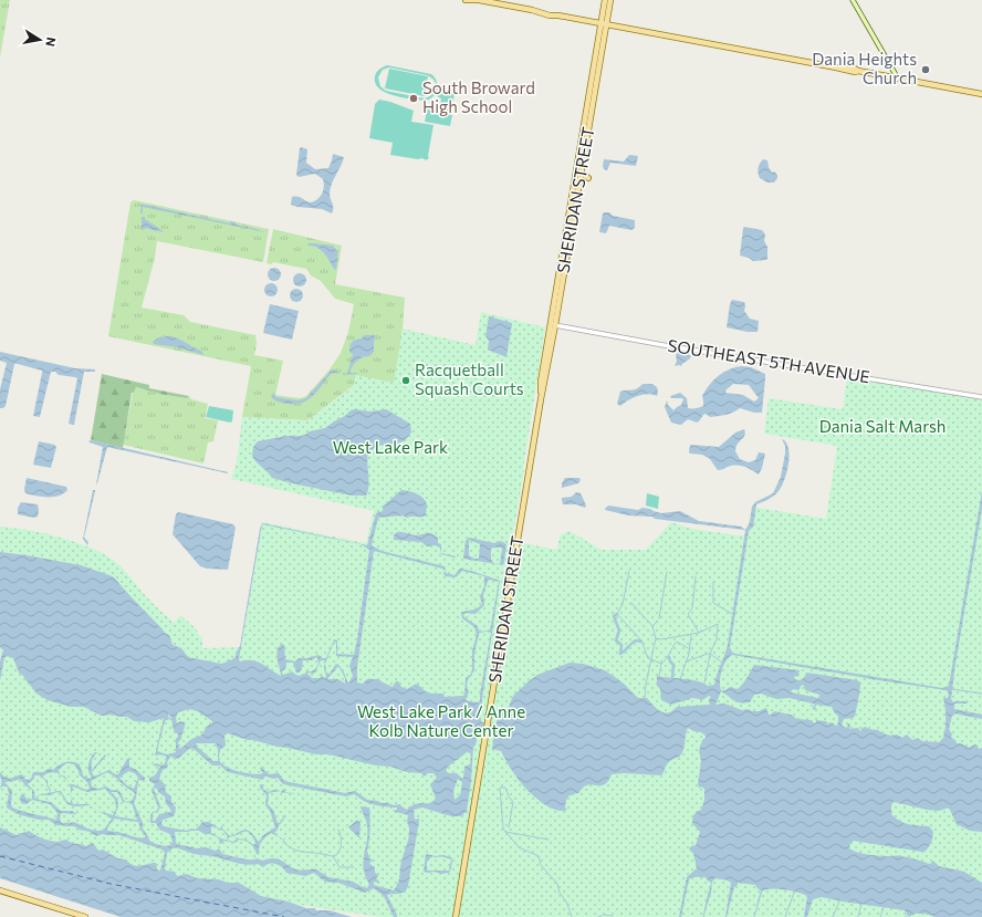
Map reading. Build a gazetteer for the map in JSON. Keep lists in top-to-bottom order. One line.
{"streets":{"main road":["SHERIDAN STREET"],"street":["SOUTHEAST 5TH AVENUE"]},"crossings":[["SHERIDAN STREET","SOUTHEAST 5TH AVENUE"]],"parks":["Dania Salt Marsh","West Lake Park","West Lake Park / Anne Kolb Nature Center"],"places":["Dania Heights Church","South Broward High School","Racquetball Squash Courts"],"north":"right"}
